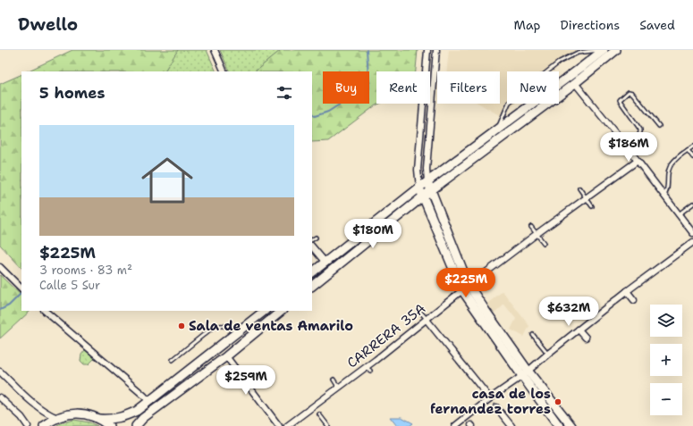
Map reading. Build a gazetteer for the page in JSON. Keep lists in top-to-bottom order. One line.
{"streets":{"street":["CARRERA 35A"]},"places":["Sala de ventas Amarilo","casa de los fernandez torres"],"page":{"header":"Dwello","nav":["Map","Directions","Saved"],"chip":["Buy","Rent","Filters","New"],"heading":"5 homes","list":[{"name":"$225M","note":"3 rooms · 83 m² · Calle 5 Sur"}],"price":["$186M","$180M","$225M","$632M","$259M"],"map_buttons":["+","−"]}}
